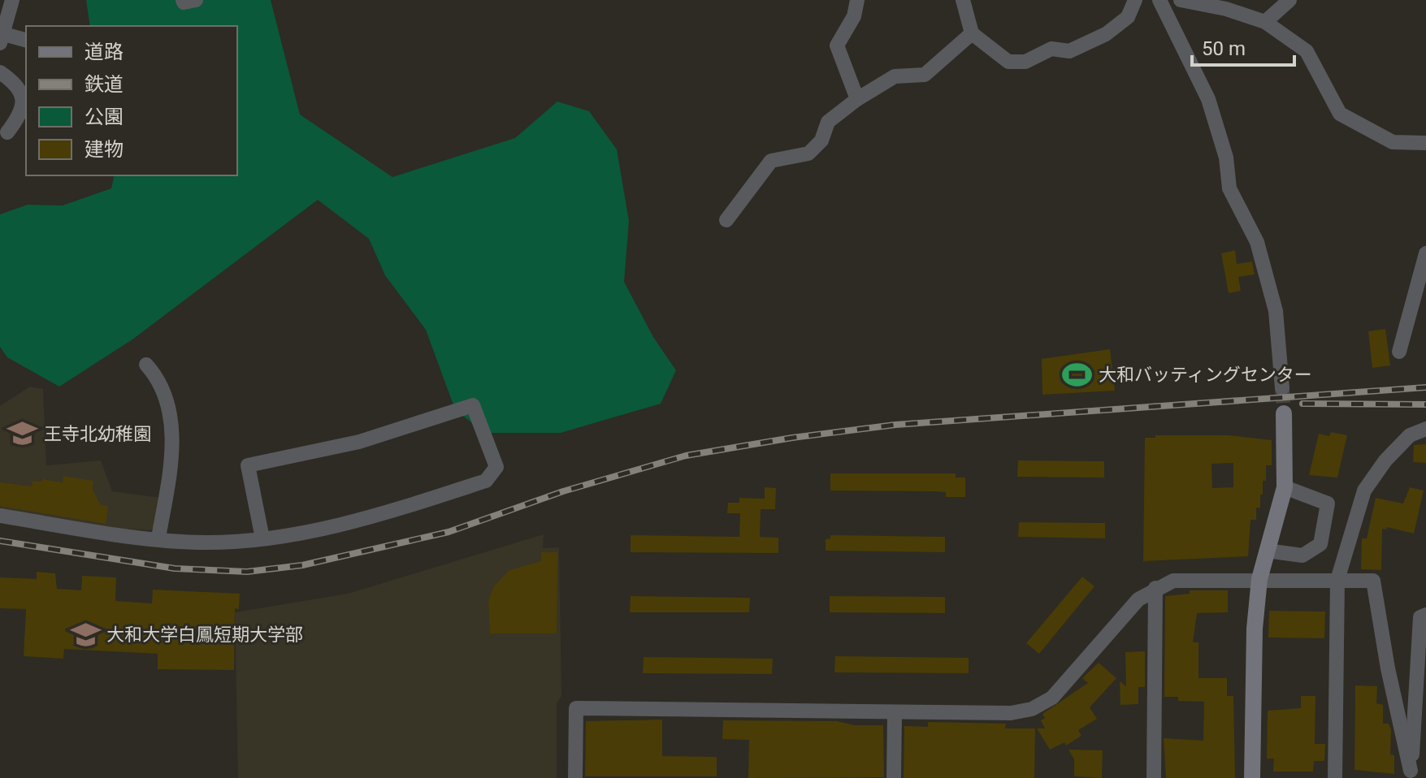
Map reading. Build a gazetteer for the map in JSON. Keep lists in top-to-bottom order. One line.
{"places":{"sports":["大和バッティングセンター"],"school or university":["王寺北幼稚園","大和大学白鳳短期大学部"]},"legend":["道路","鉄道","公園","建物"],"scale_bar":"50 m"}
